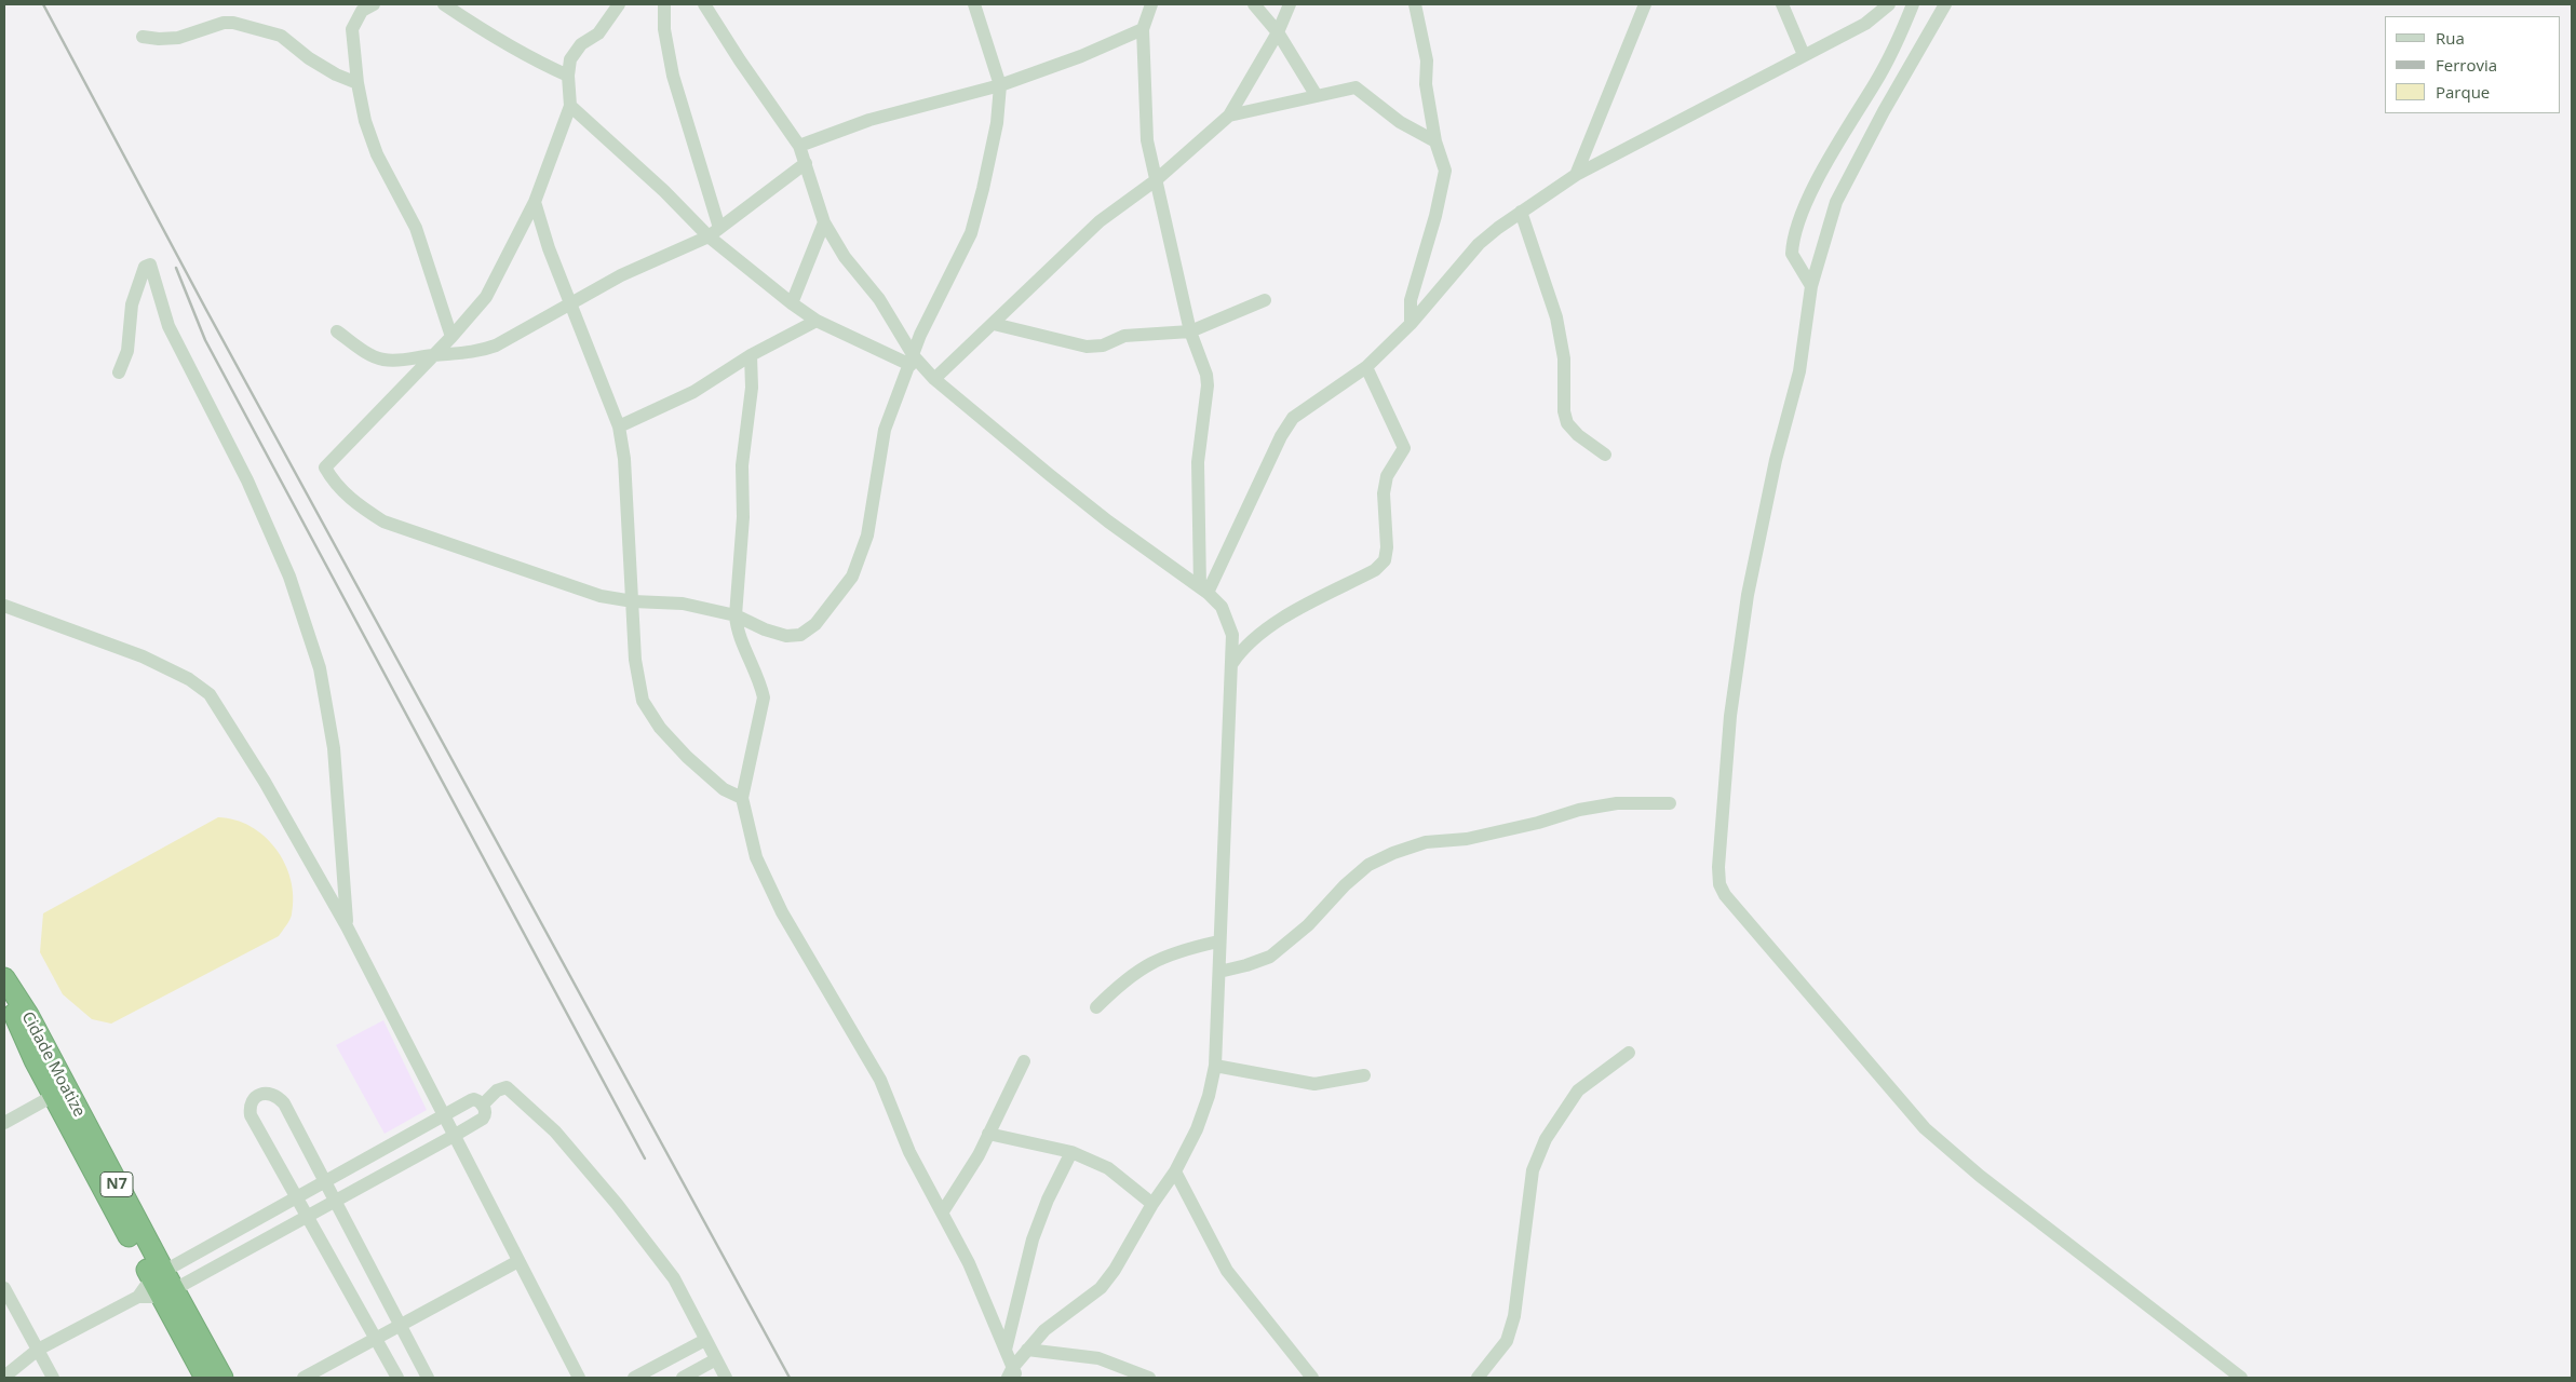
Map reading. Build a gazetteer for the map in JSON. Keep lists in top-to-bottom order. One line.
{"streets":{"highway":["Cidade Moatize","N7"]},"legend":["Rua","Ferrovia","Parque"]}
